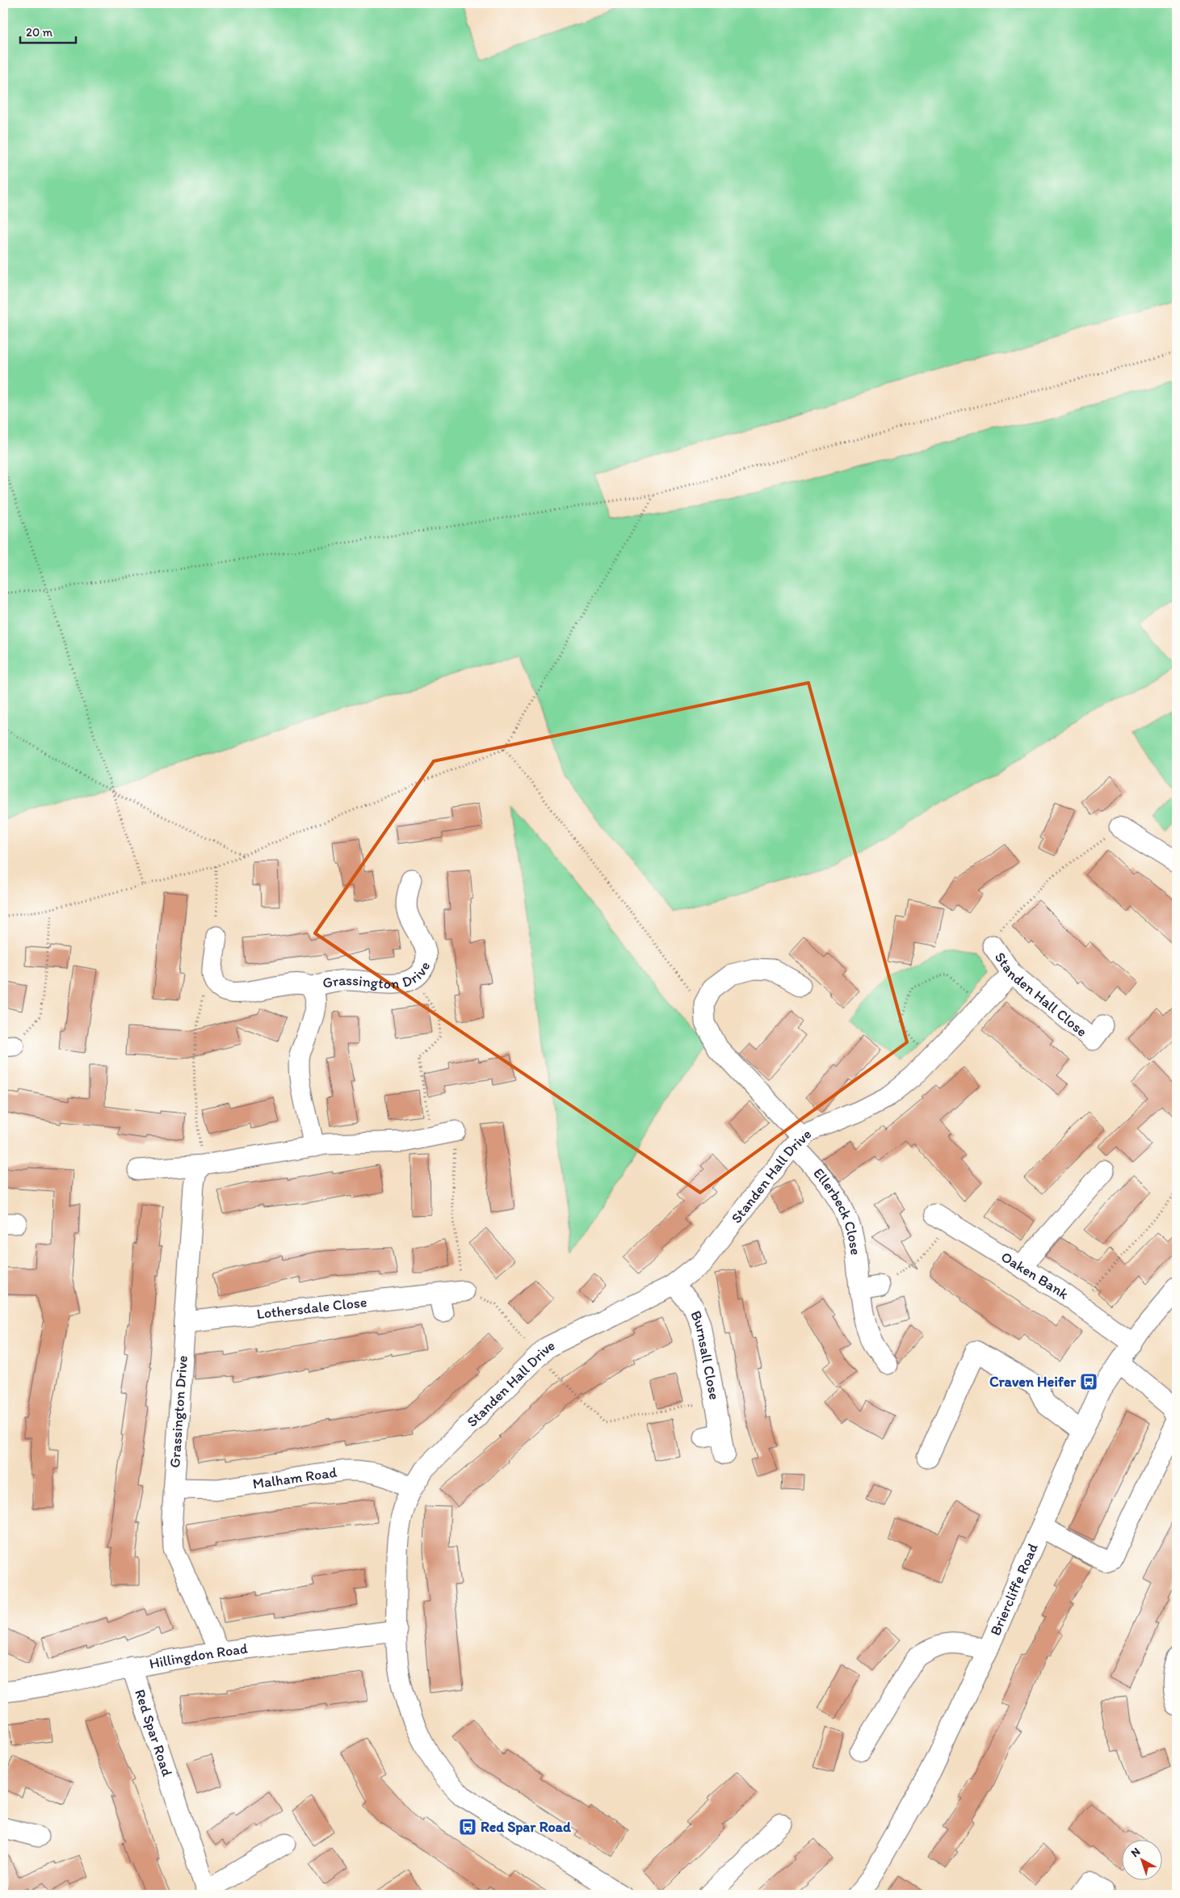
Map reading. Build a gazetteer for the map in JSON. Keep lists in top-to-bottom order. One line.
{"streets":{"street":["Grassington Drive","Standen Hall Close","Standen Hall Drive","Ellerbeck Close","Oaken Bank","Lothersdale Close","Burnsall Close","Malham Road","Briercliffe Road","Hillingdon Road","Red Spar Road"]},"crossings":[["Grassington Drive","Lothersdale Close"],["Grassington Drive","Malham Road"],["Grassington Drive","Hillingdon Road"],["Standen Hall Close","Standen Hall Drive"],["Standen Hall Drive","Ellerbeck Close"],["Standen Hall Drive","Burnsall Close"],["Standen Hall Drive","Malham Road"],["Standen Hall Drive","Hillingdon Road"],["Oaken Bank","Briercliffe Road"],["Hillingdon Road","Red Spar Road"]],"places":{"bus stop":["Craven Heifer","Red Spar Road"]},"scale_bar":"20 m","north":"top left"}
